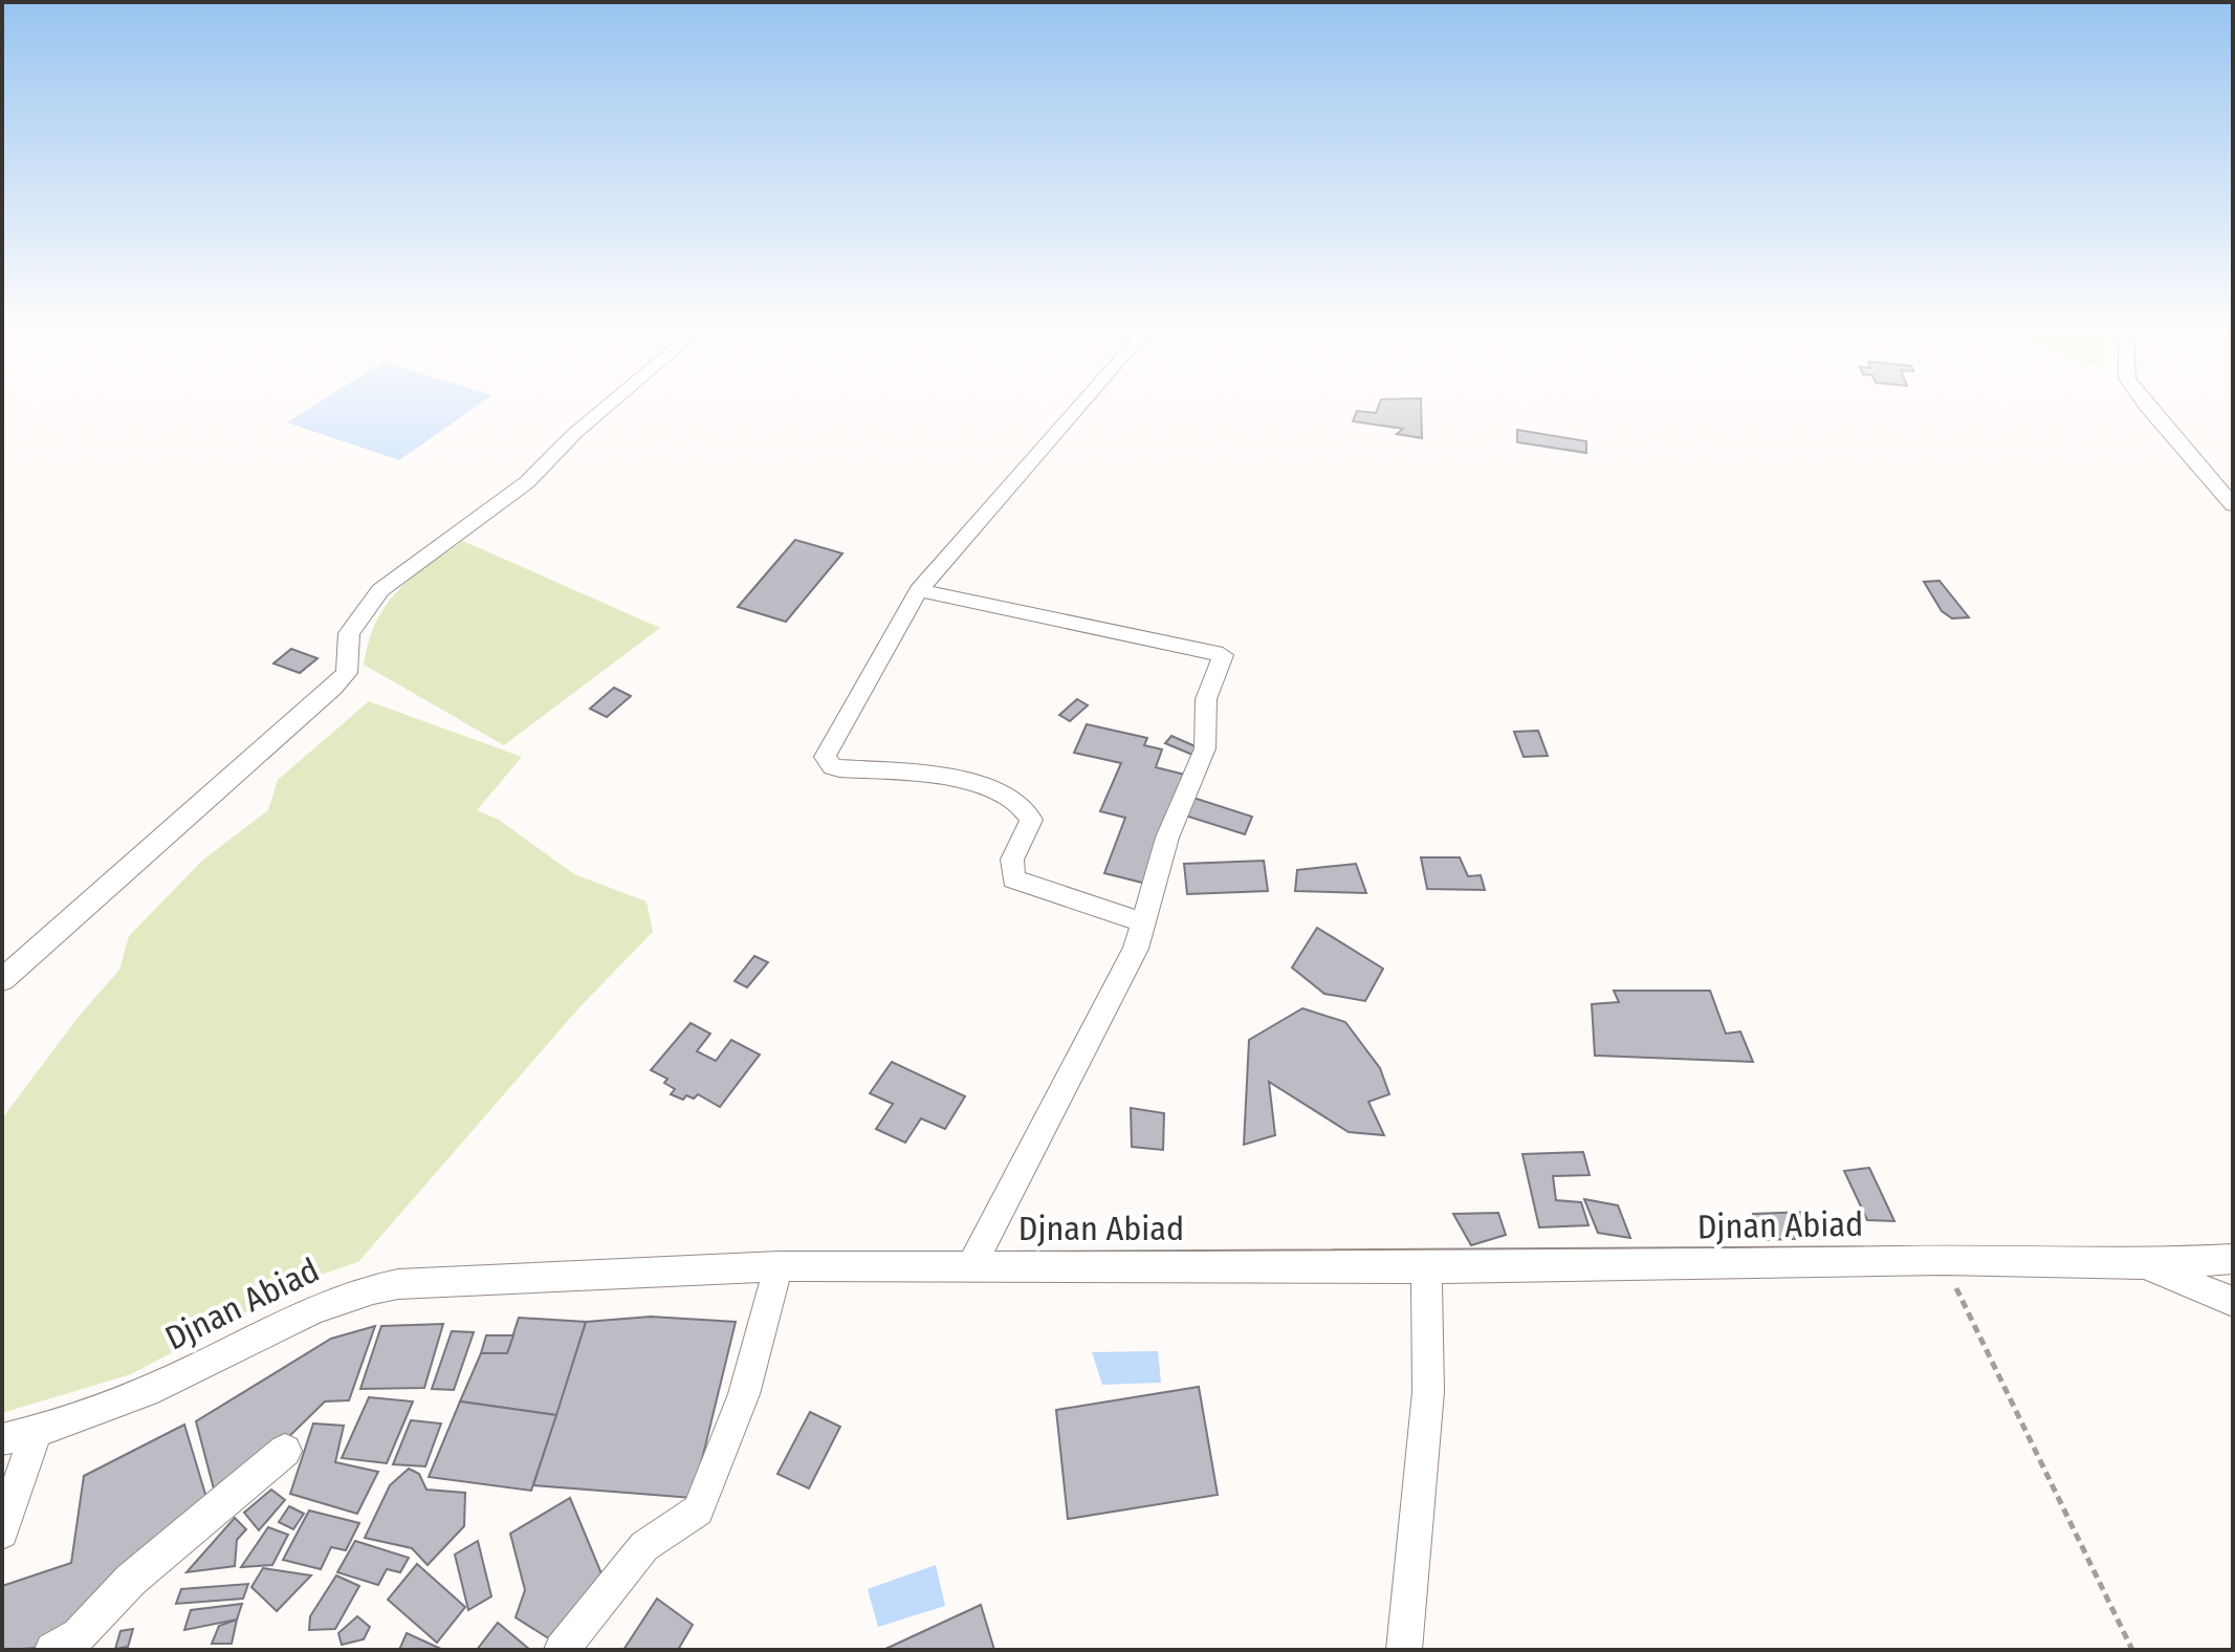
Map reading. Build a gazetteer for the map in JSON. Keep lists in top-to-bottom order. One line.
{"streets":{"street":["Djnan Abiad"]}}
